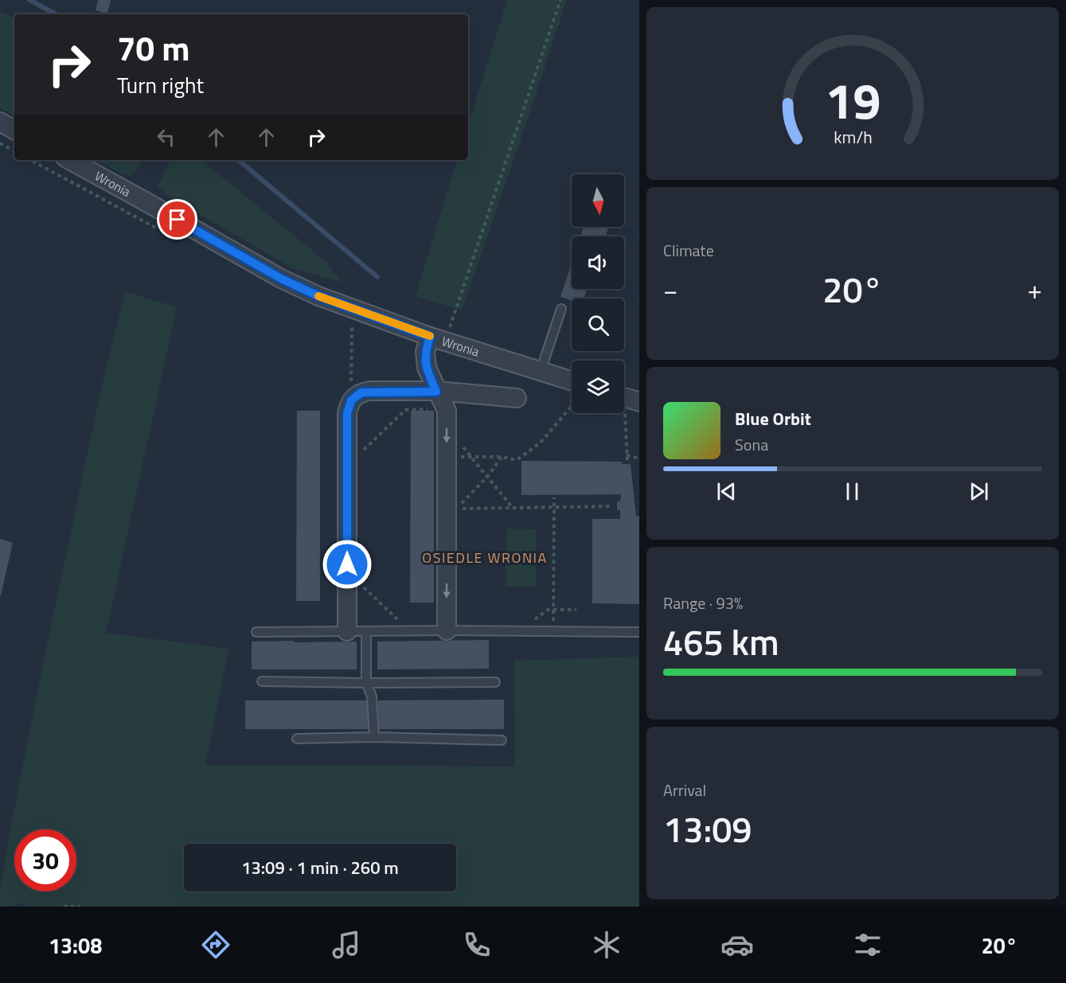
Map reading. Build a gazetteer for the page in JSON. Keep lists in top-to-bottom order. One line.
{"streets":{"street":["Wronia"]},"districts":["OSIEDLE WRONIA"],"north":"bottom","page":{"turn":["70 m","Turn right"],"tile":["Climate",["Range · 93%","465 km"],["Arrival","13:09"]],"heat":["−","20°","+"],"song":["Blue Orbit","Sona"],"limit":"30","trip":"13:09 · 1 min · 260 m","tabs":["13:08","20°"],"gauge":["19","km/h"]}}
